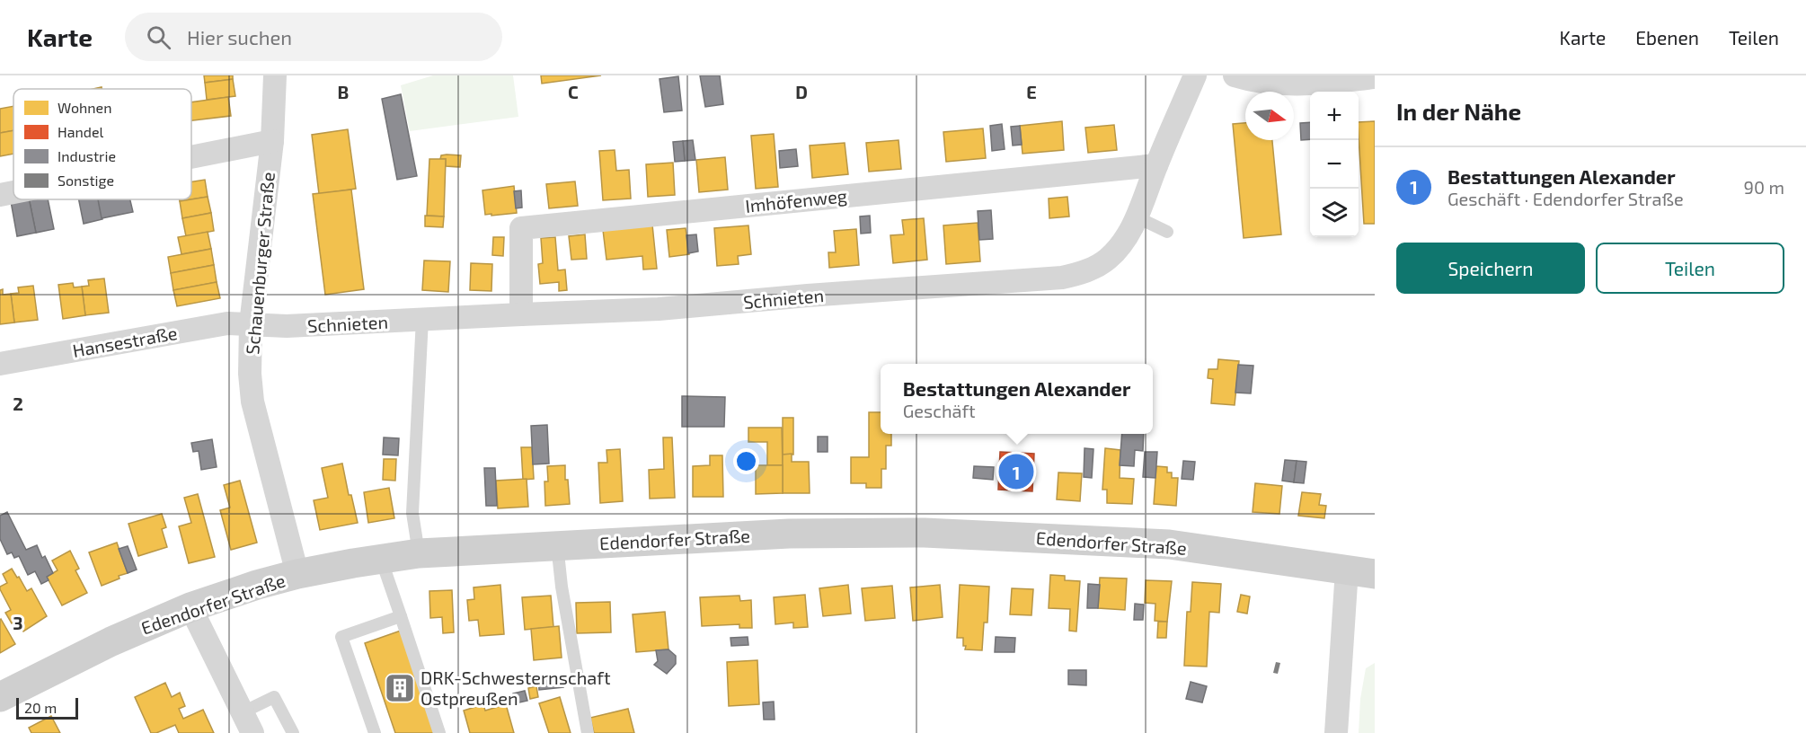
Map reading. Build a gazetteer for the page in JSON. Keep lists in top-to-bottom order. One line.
{"streets":{"street":["Imhöfenweg","Schauenburger Straße","Schnieten","Hansestraße","Edendorfer Straße"]},"crossings":[["Imhöfenweg","Schnieten"],["Schauenburger Straße","Schnieten"],["Schauenburger Straße","Hansestraße"],["Schauenburger Straße","Edendorfer Straße"],["Schnieten","Hansestraße"]],"places":{"building":["DRK-Schwesternschaft Ostpreußen"]},"legend":["Wohnen","Handel","Industrie","Sonstige"],"scale_bar":"20 m","north":"right","page":{"header":"Karte","search":"Hier suchen","nav":["Karte","Ebenen","Teilen"],"heading":"In der Nähe","map_buttons":["+","−"],"list":[{"mark":"1","name":"Bestattungen Alexander","note":"Geschäft · Edendorfer Straße","value":"90 m"}],"buttons":["Speichern","Teilen"],"popup":["Bestattungen Alexander","Geschäft"],"pins":"1","scale":"20 m"},"grid":{"columns":["B","C","D","E"],"rows":["2","3"]}}
